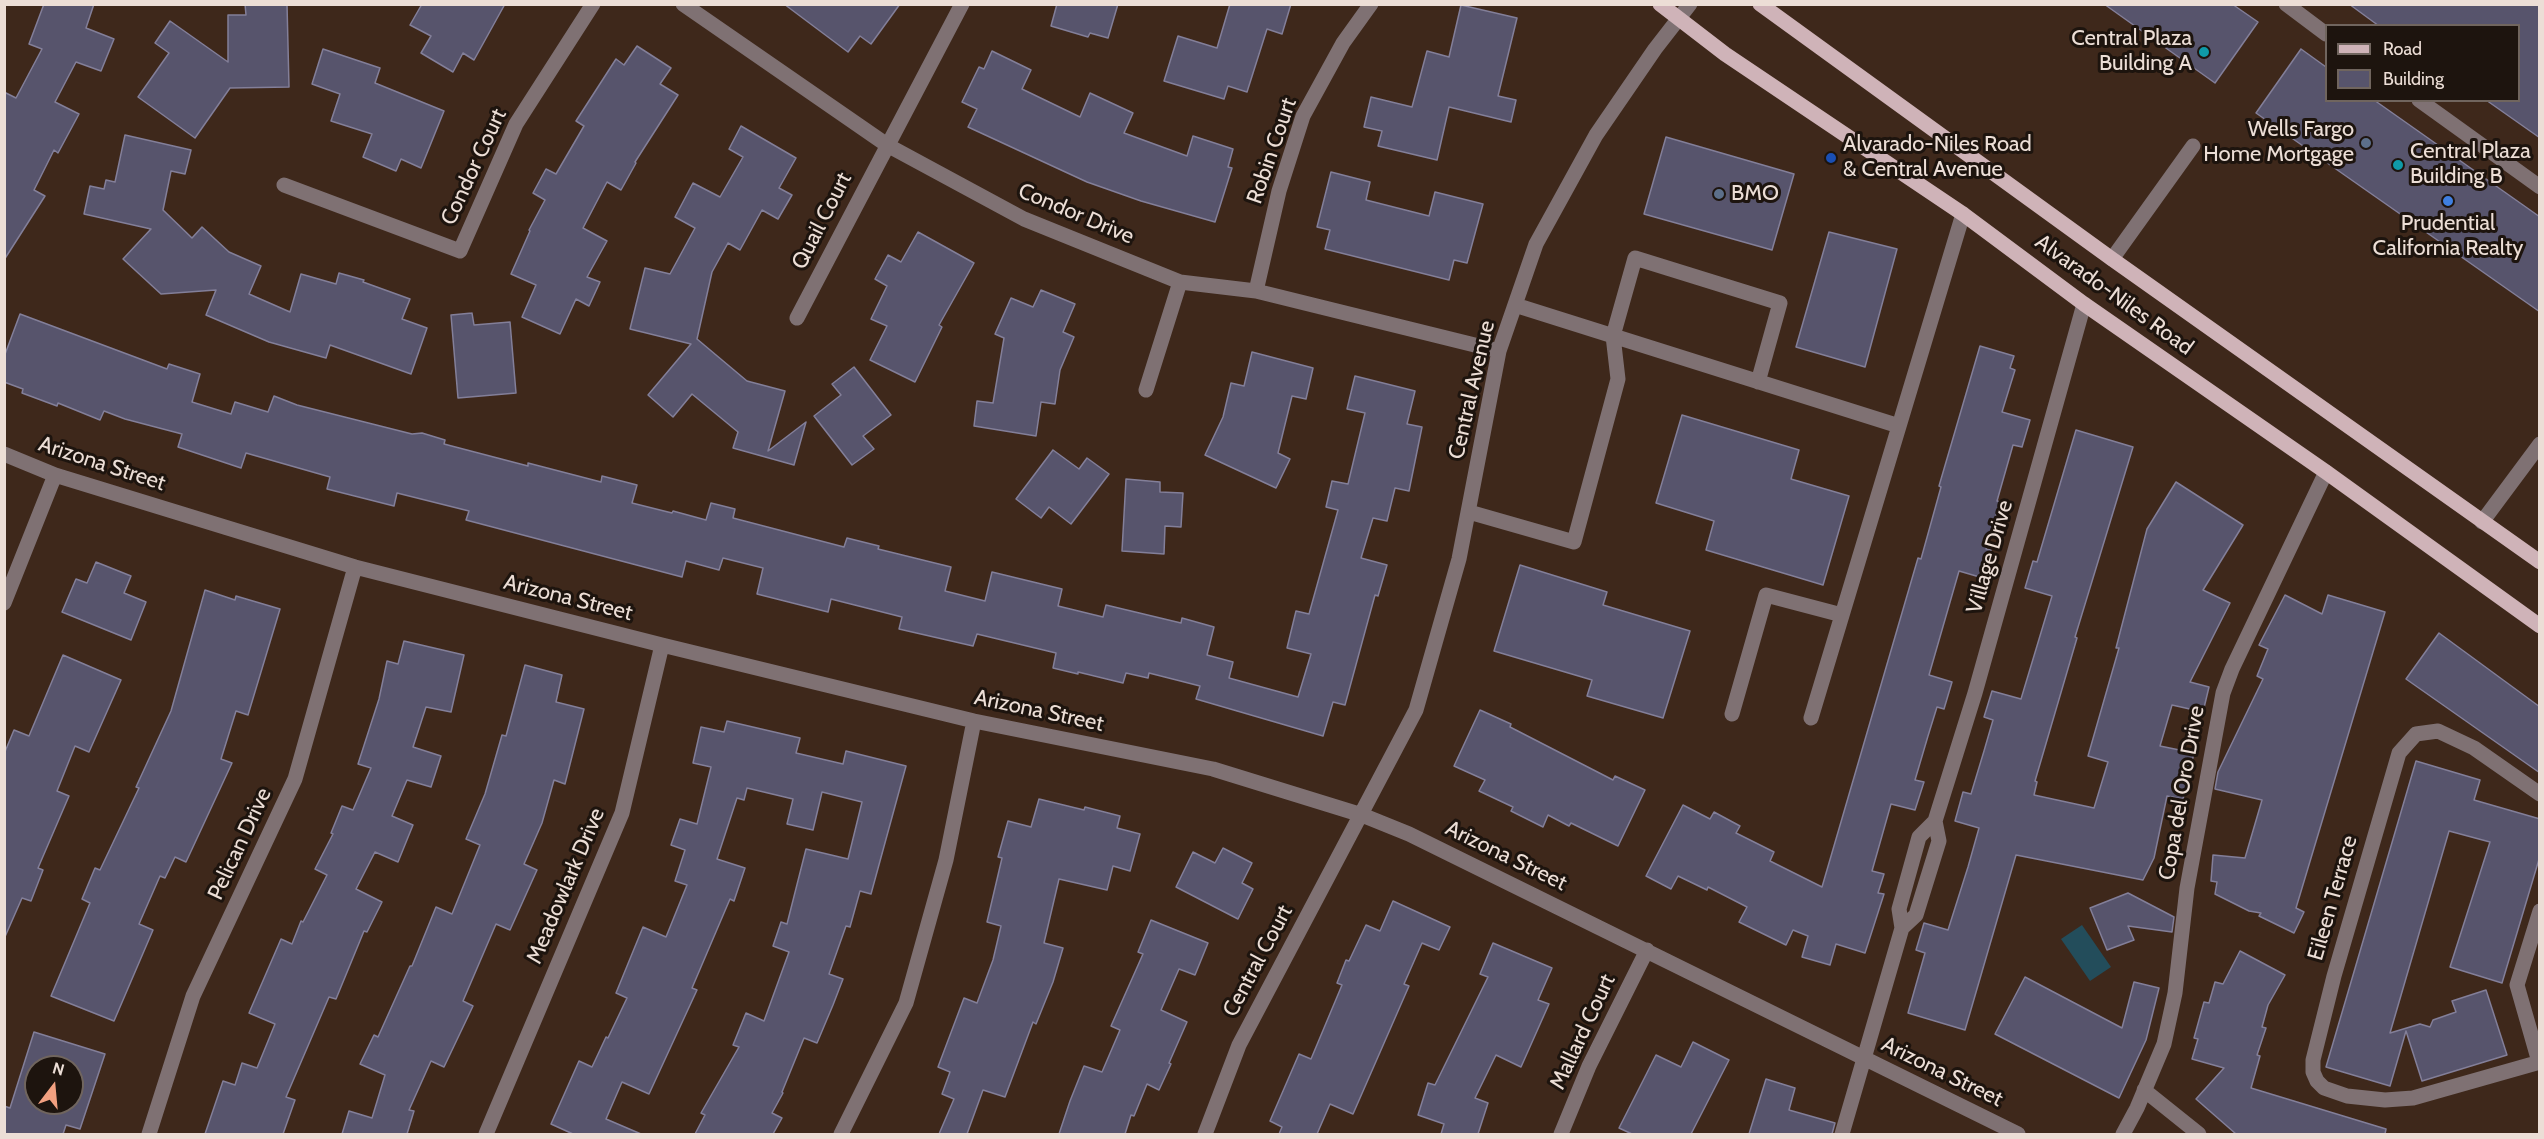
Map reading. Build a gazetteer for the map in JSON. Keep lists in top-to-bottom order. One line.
{"streets":{"main road":["Alvarado-Niles Road"],"street":["Robin Court","Condor Court","Condor Drive","Quail Court","Central Avenue","Arizona Street","Village Drive","Copa del Oro Drive","Pelican Drive","Meadowlark Drive","Eileen Terrace","Central Court","Mallard Court"]},"crossings":[["Robin Court","Condor Drive"],["Condor Drive","Quail Court"],["Condor Drive","Central Avenue"],["Alvarado-Niles Road","Central Avenue"],["Alvarado-Niles Road","Village Drive"],["Alvarado-Niles Road","Copa del Oro Drive"],["Central Avenue","Arizona Street"],["Central Avenue","Central Court"],["Arizona Street","Village Drive"],["Arizona Street","Pelican Drive"],["Arizona Street","Meadowlark Drive"],["Arizona Street","Central Court"],["Arizona Street","Mallard Court"]],"places":["Central Plaza Building A","Wells Fargo Home Mortgage","Alvarado-Niles Road & Central Avenue","Central Plaza Building B","BMO","Prudential California Realty"],"legend":["Road","Building"],"north":"top"}
